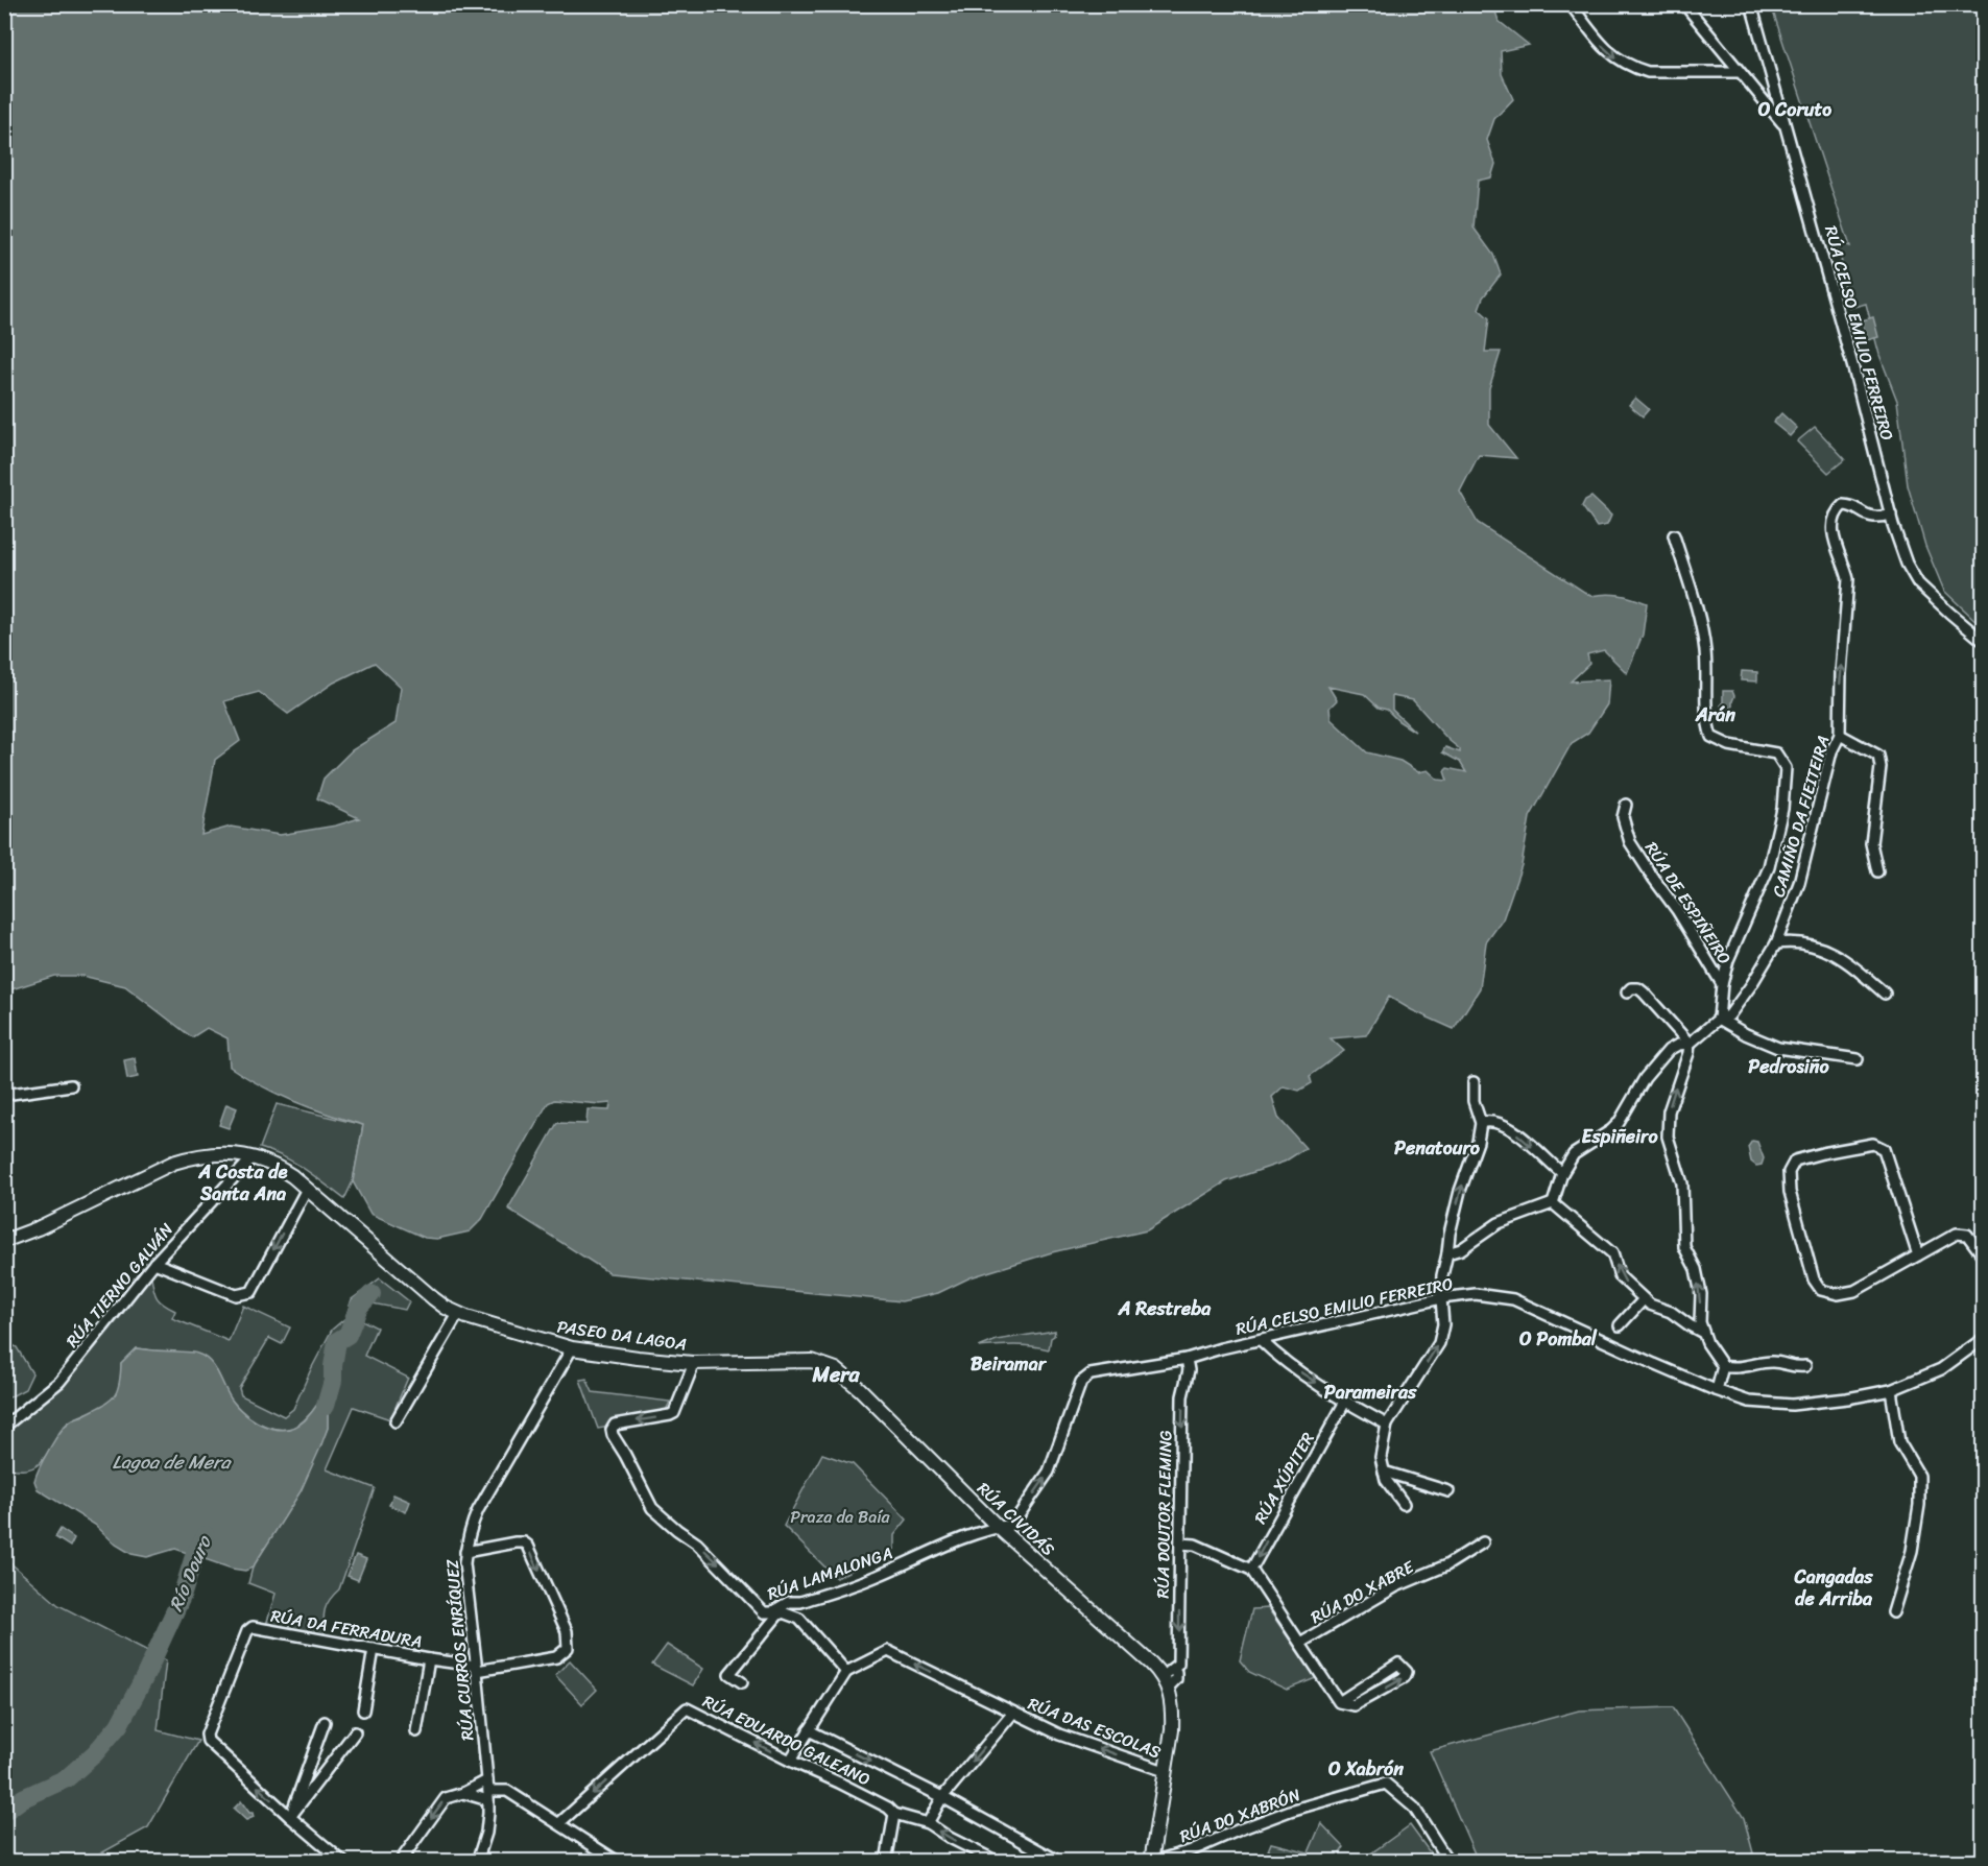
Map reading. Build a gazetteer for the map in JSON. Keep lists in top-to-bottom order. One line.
{"streets":{"main road":["PASEO DA LAGOA","RÚA DOUTOR FLEMING","RÚA CIVIDÁS"],"street":["RÚA CELSO EMILIO FERREIRO","CAMIÑO DA FIEITEIRA","RÚA DE ESPIÑEIRO","RÚA TIERNO GALVÁN","RÚA XÚPITER","RÚA LAMALONGA","RÚA DO XABRE","RÚA DA FERRADURA","RÚA CURROS ENRÍQUEZ","RÚA DAS ESCOLAS","RÚA EDUARDO GALEANO","RÚA DO XABRÓN"]},"crossings":[["RÚA CELSO EMILIO FERREIRO","CAMIÑO DA FIEITEIRA"],["RÚA CELSO EMILIO FERREIRO","RÚA DOUTOR FLEMING"],["RÚA CELSO EMILIO FERREIRO","RÚA LAMALONGA"],["CAMIÑO DA FIEITEIRA","RÚA DE ESPIÑEIRO"],["RÚA TIERNO GALVÁN","PASEO DA LAGOA"],["PASEO DA LAGOA","RÚA CIVIDÁS"],["PASEO DA LAGOA","RÚA LAMALONGA"],["PASEO DA LAGOA","RÚA CURROS ENRÍQUEZ"],["RÚA XÚPITER","RÚA DO XABRE"],["RÚA DOUTOR FLEMING","RÚA CIVIDÁS"],["RÚA DOUTOR FLEMING","RÚA DAS ESCOLAS"],["RÚA DOUTOR FLEMING","RÚA DO XABRÓN"],["RÚA CIVIDÁS","RÚA LAMALONGA"],["RÚA DA FERRADURA","RÚA CURROS ENRÍQUEZ"],["RÚA DAS ESCOLAS","RÚA EDUARDO GALEANO"]],"one_way":["RÚA XÚPITER","RÚA DOUTOR FLEMING","RÚA DAS ESCOLAS"],"districts":["O Coruto","Arán","Pedrosiño","Espiñeiro","Penatouro","A Costa de Santa Ana","A Restreba","O Pombal","Beiramar","Mera","Parameiras","Cangadas de Arriba","O Xabrón"],"water":["Lagoa de Mera","Río Douro"],"parks":["Praza da Baía"]}
